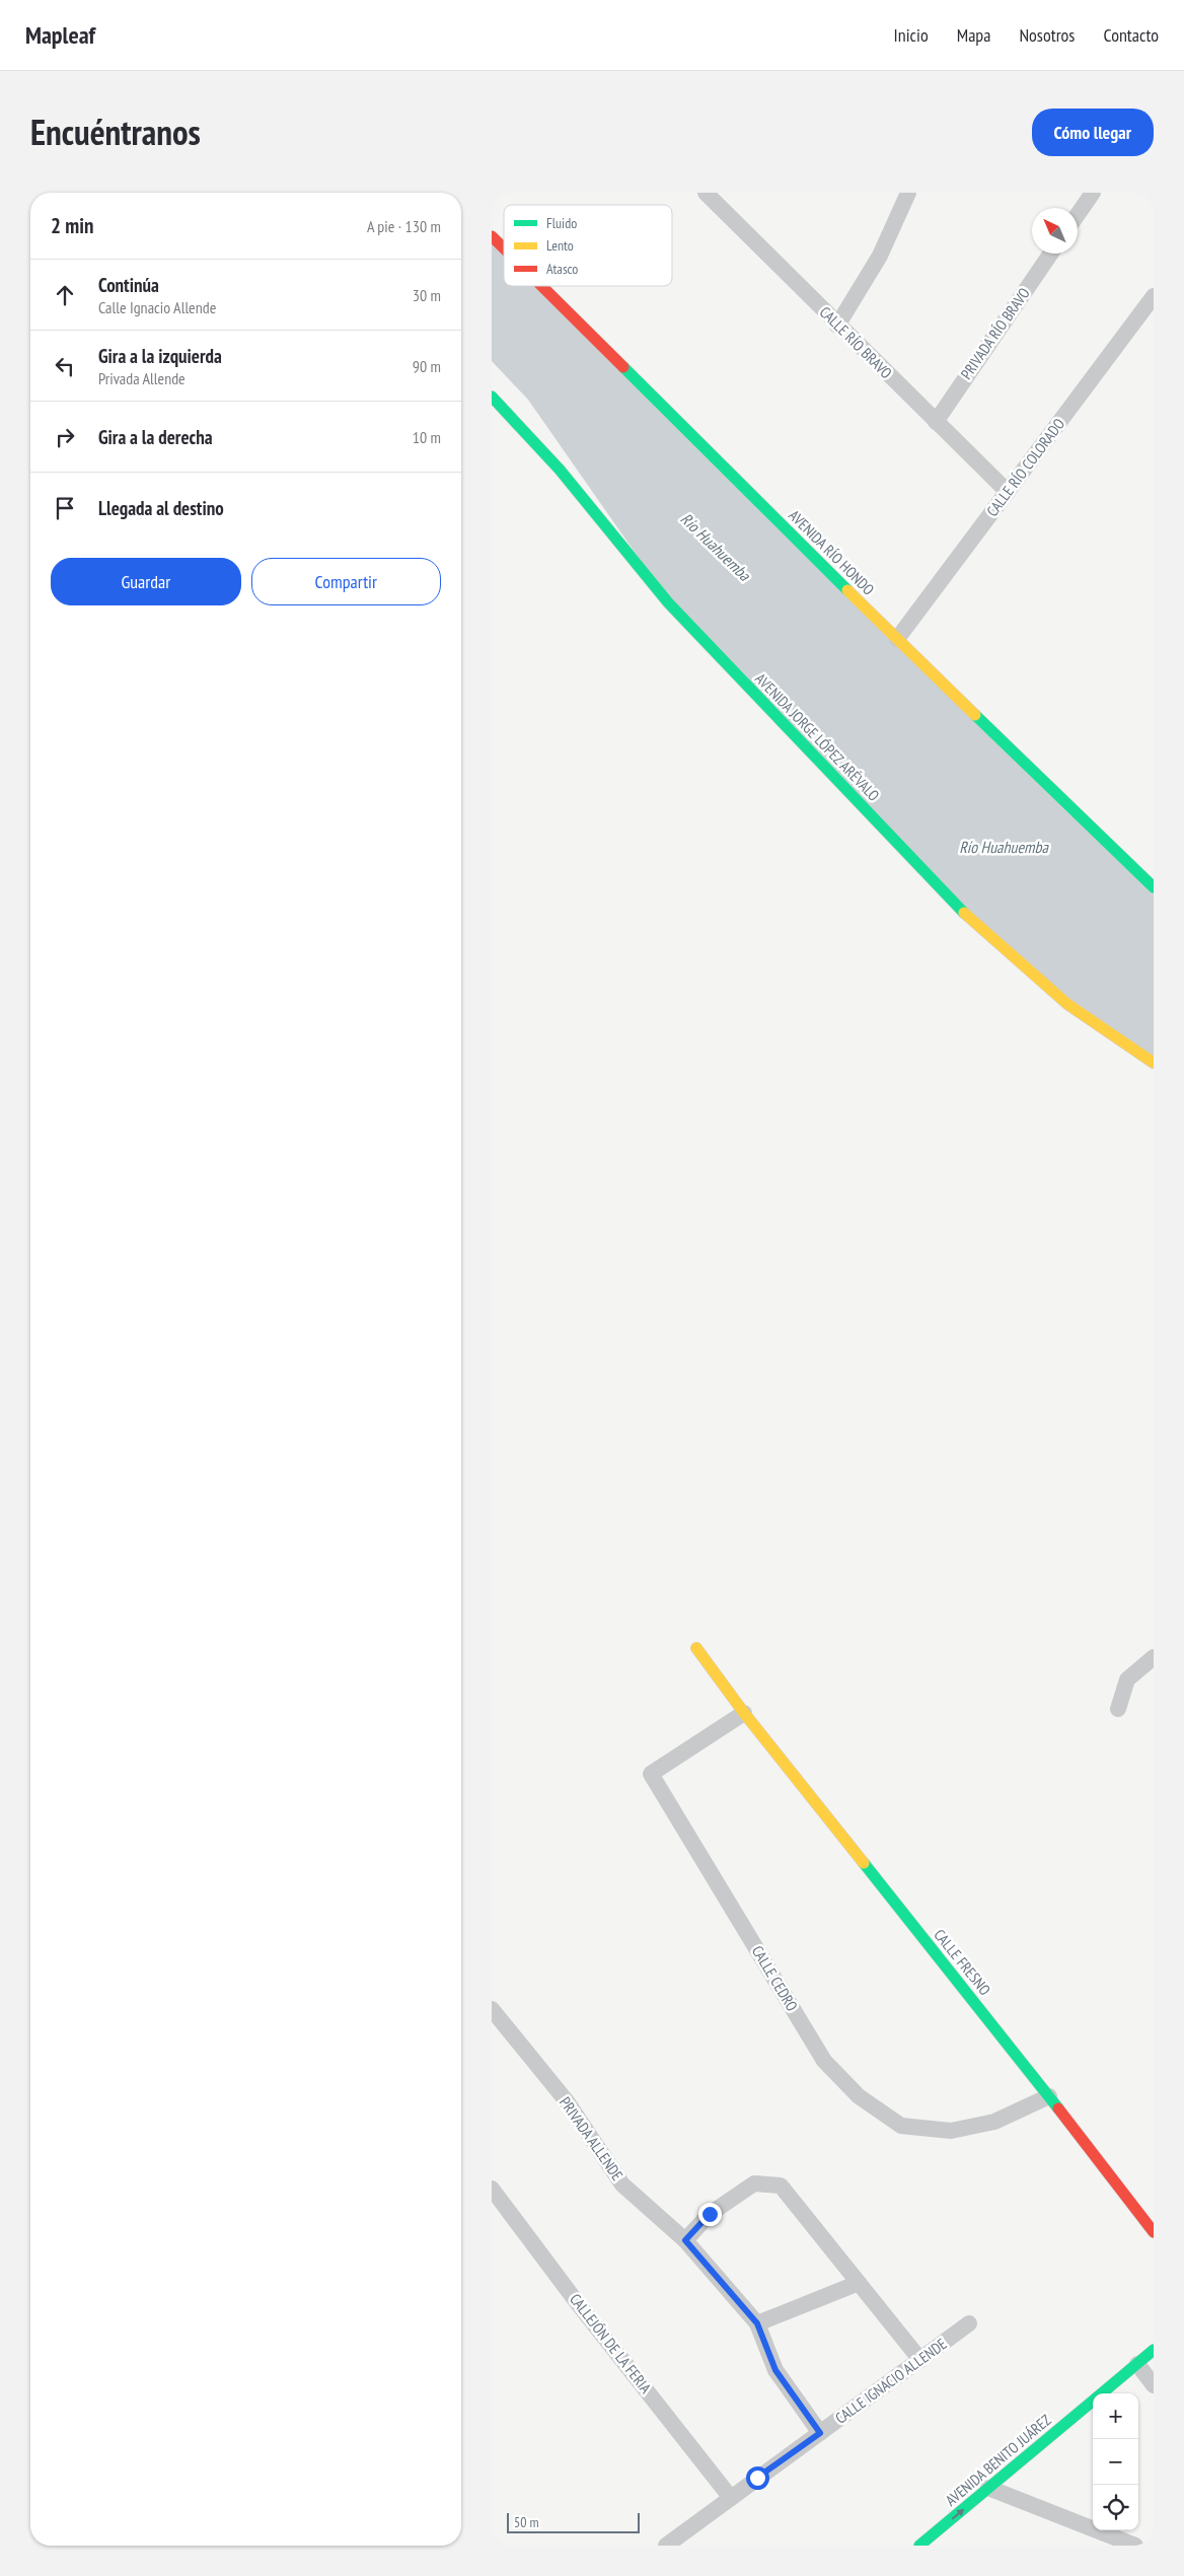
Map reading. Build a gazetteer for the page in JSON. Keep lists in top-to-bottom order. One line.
{"streets":{"street":["PRIVADA RÍO BRAVO","CALLE RÍO BRAVO","CALLE RÍO COLORADO","AVENIDA RÍO HONDO","AVENIDA JORGE LÓPEZ ARÉVALO","CALLE FRESNO","CALLE CEDRO","PRIVADA ALLENDE","CALLEJÓN DE LA FERIA","CALLE IGNACIO ALLENDE","AVENIDA BENITO JUÁREZ"]},"crossings":[["PRIVADA RÍO BRAVO","CALLE RÍO BRAVO"],["CALLE RÍO BRAVO","CALLE RÍO COLORADO"],["CALLE RÍO COLORADO","AVENIDA RÍO HONDO"],["CALLE FRESNO","CALLE CEDRO"],["PRIVADA ALLENDE","CALLE IGNACIO ALLENDE"],["CALLEJÓN DE LA FERIA","CALLE IGNACIO ALLENDE"]],"water":["Río Huahuemba"],"legend":["Fluido","Lento","Atasco"],"scale_bar":"50 m","north":"top left","page":{"header":"Mapleaf","nav":["Inicio","Mapa","Nosotros","Contacto"],"title":"Encuéntranos","buttons":["Cómo llegar",["Guardar","Compartir"]],"heading":["2 min","A pie · 130 m"],"list":[["Continúa","Calle Ignacio Allende","30 m"],["Gira a la izquierda","Privada Allende","90 m"],["Gira a la derecha","10 m"],"Llegada al destino"],"map_buttons":["+","−"],"scale":"50 m"}}
